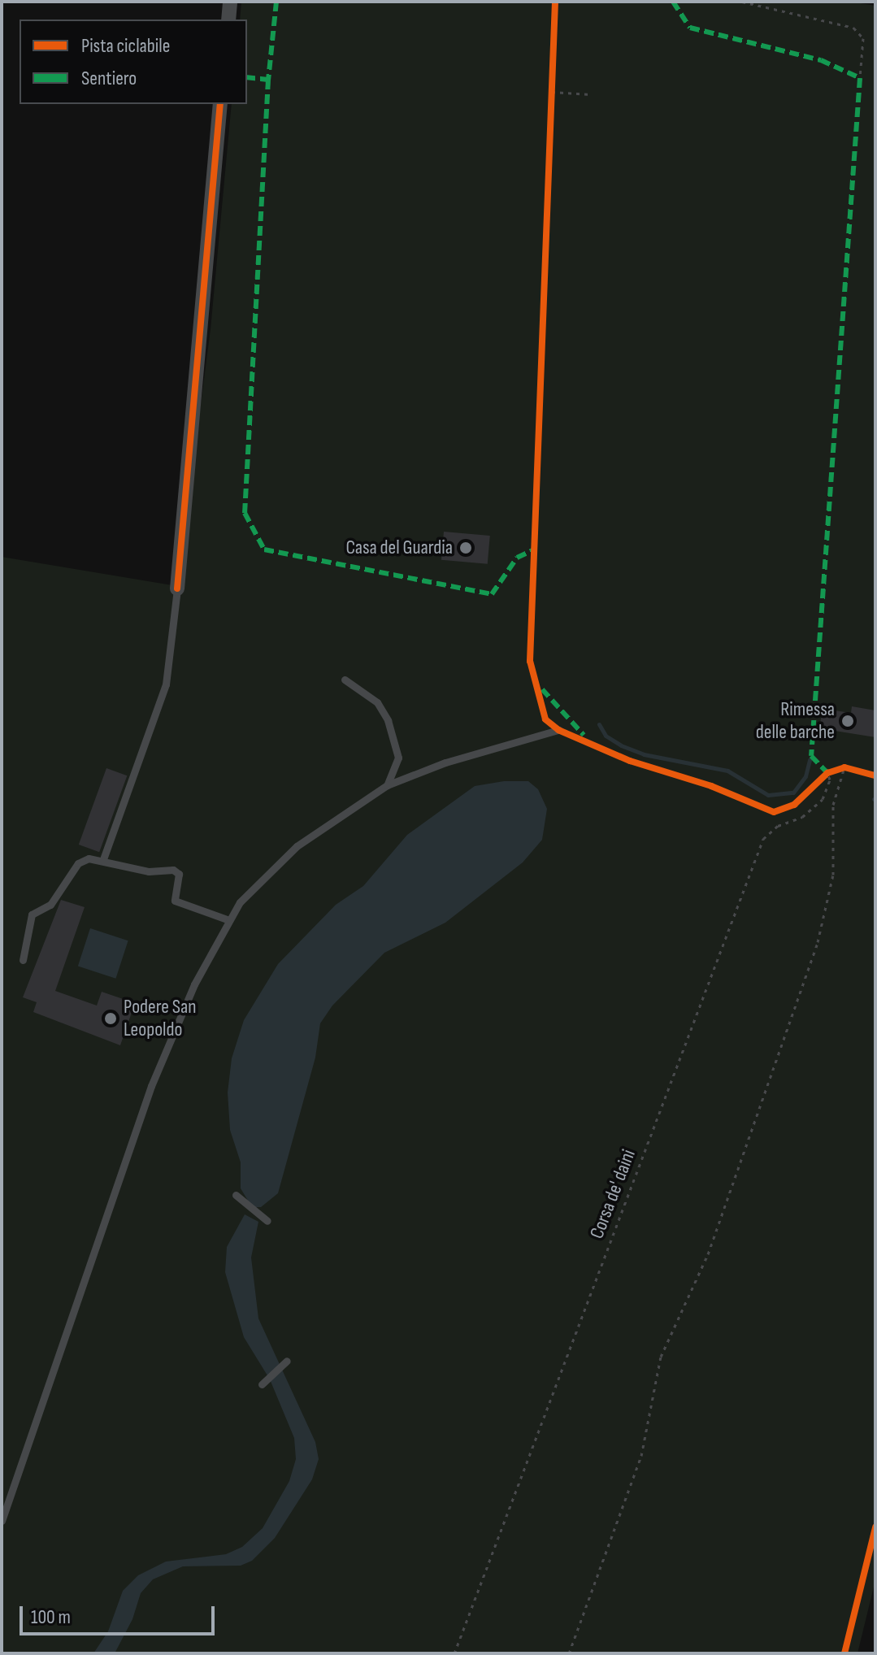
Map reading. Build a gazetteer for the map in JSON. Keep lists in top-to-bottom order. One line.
{"streets":{"path":["Corsa de' daini"]},"places":["Casa del Guardia","Rimessa delle barche","Podere San Leopoldo"],"legend":["Pista ciclabile","Sentiero"],"scale_bar":"100 m"}
